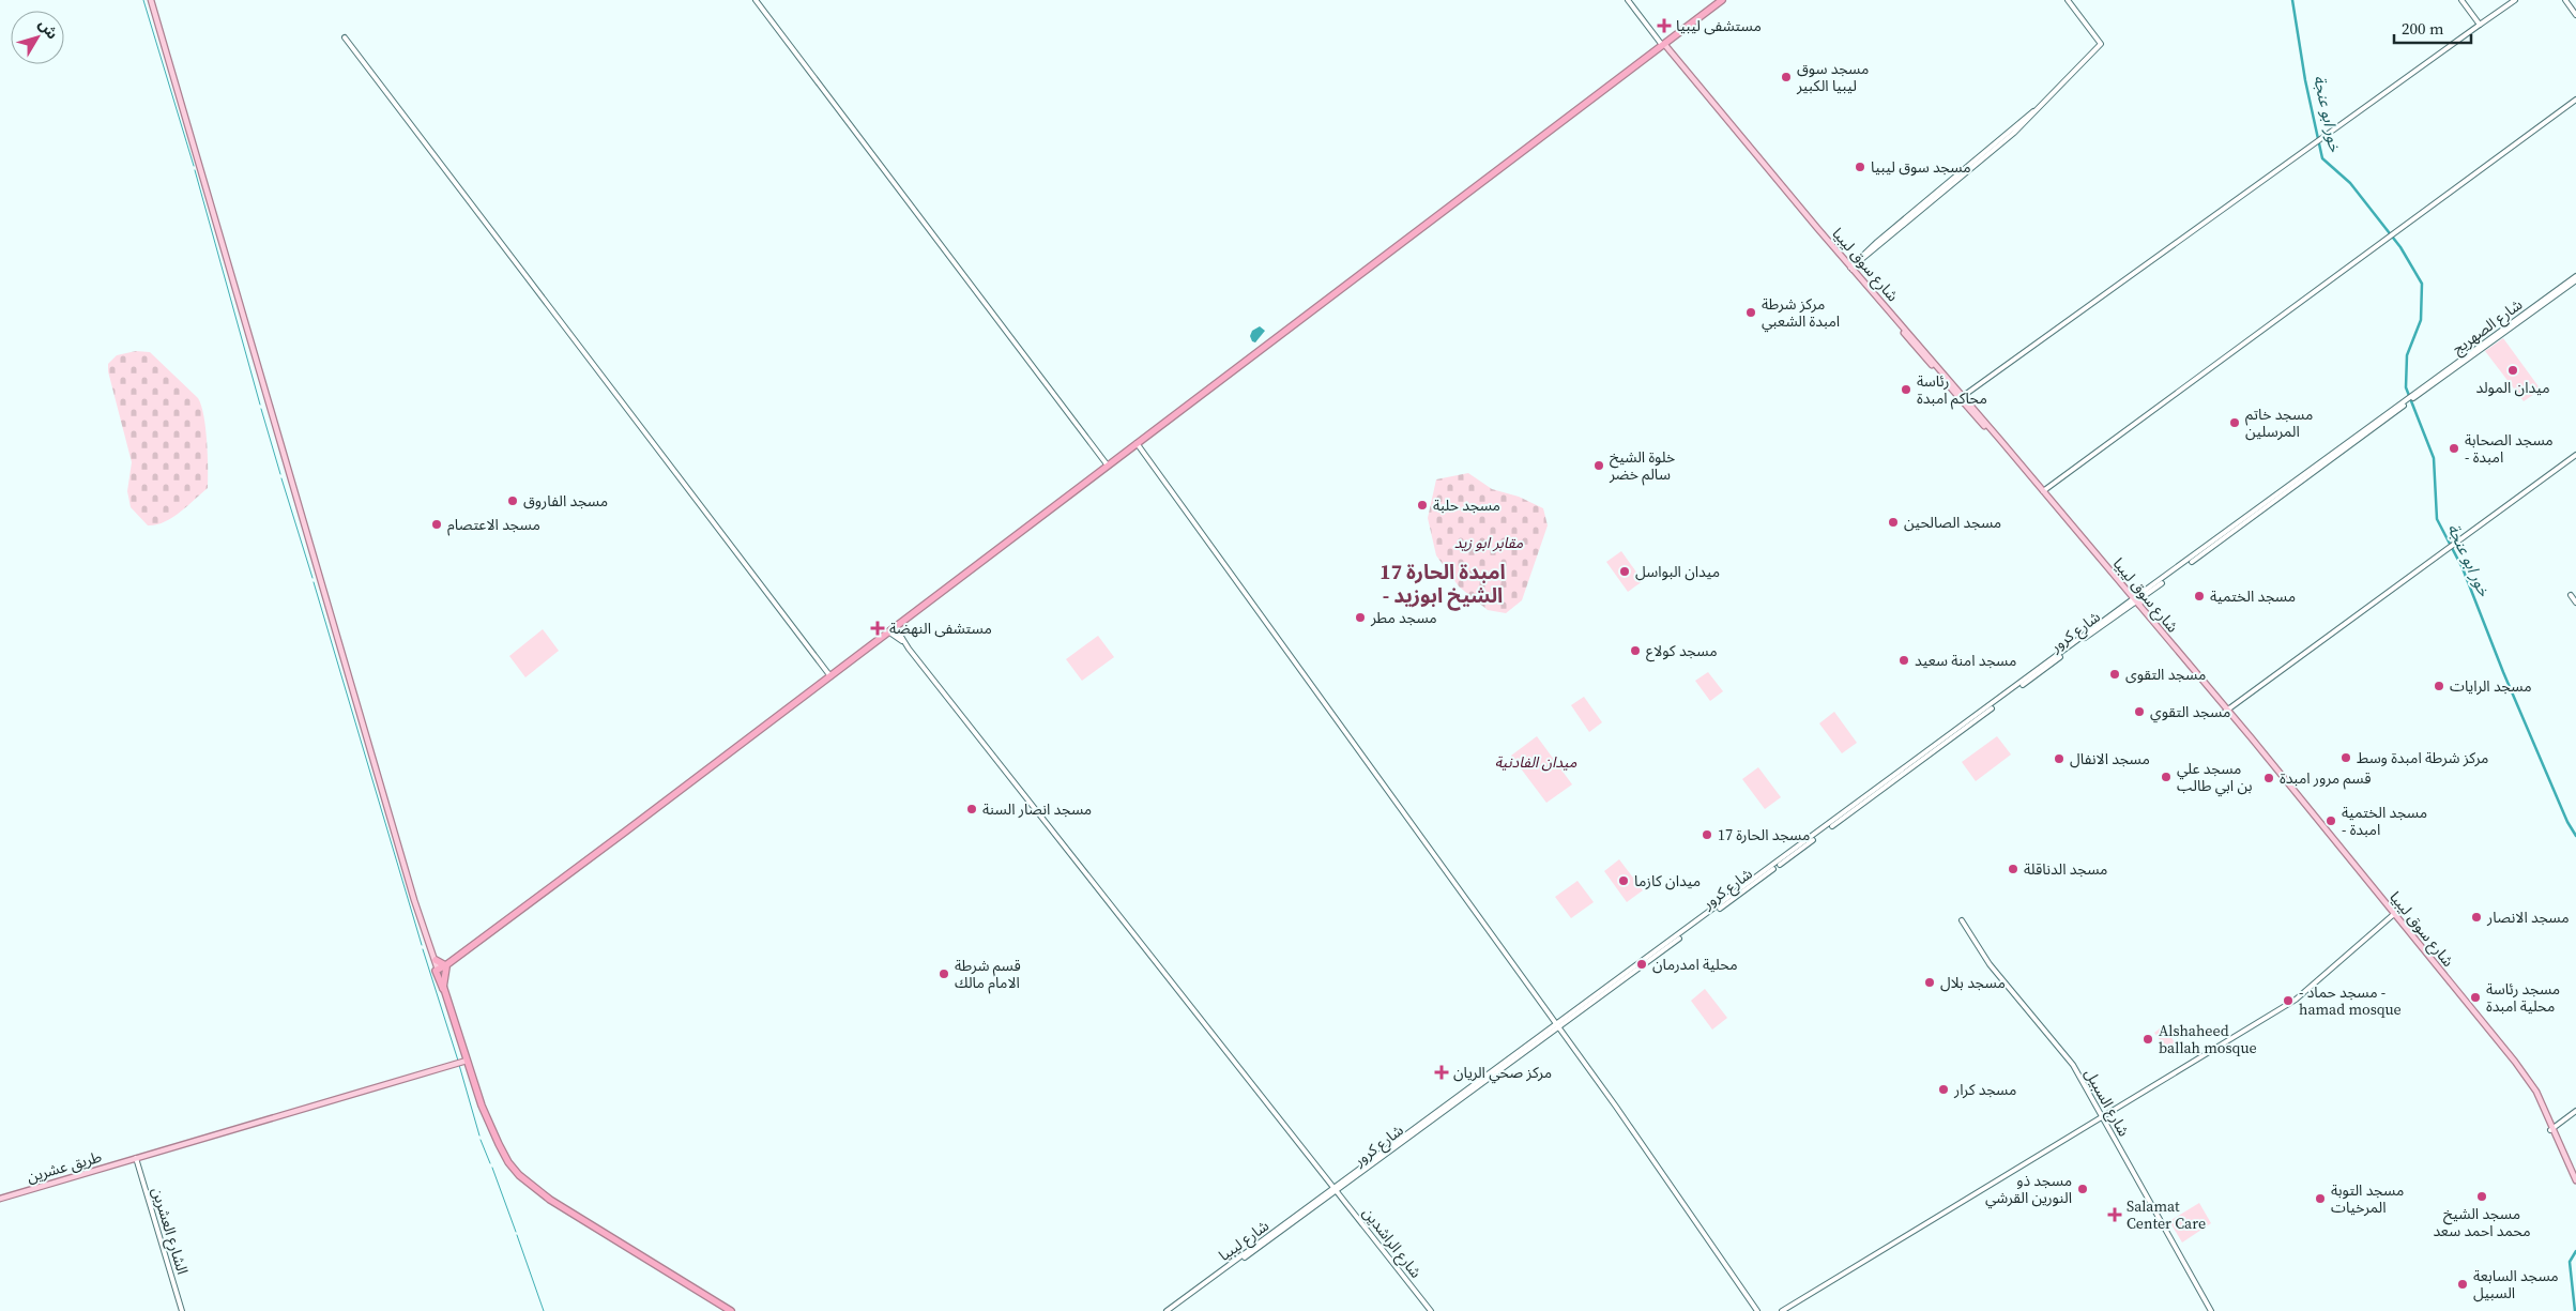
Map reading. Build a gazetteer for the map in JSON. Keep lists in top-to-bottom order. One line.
{"streets":{"main road":["شارع سوق ليبيا","طريق عشرين"],"street":["شارع الصهريج","شارع كرور","شارع السبيل","الشارع العشرين","شارع ليبيا","شارع الراشدين"]},"crossings":[["شارع سوق ليبيا","شارع كرور"],["شارع الصهريج","شارع كرور"],["شارع كرور","شارع ليبيا"],["شارع كرور","شارع الراشدين"],["طريق عشرين","الشارع العشرين"],["شارع ليبيا","شارع الراشدين"]],"districts":["امبدة الحارة 17 - الشيخ ابوزيد"],"water":["خور ابو عنجة"],"parks":["مقابر ابو زيد","ميدان الفادنية"],"places":{"health":["مستشفى ليبيا","مستشفى النهضة","مركز صحي الريان","Salamat Center Care"],"other":["مسجد سوق ليبيا الكبير","مسجد سوق ليبيا","مركز شرطة امبدة الشعبي","ميدان المولد","رئاسة محاكم امبدة","مسجد خاتم المرسلين","مسجد الصحابة - امبدة","خلوة الشيخ سالم خضر","مسجد الفاروق","مسجد حلبة","مسجد الصالحين","مسجد الاعتصام","ميدان البواسل","مسجد الختمية","مسجد مطر","مسجد كولاع","مسجد امنة سعيد","مسجد التقوى","مسجد الرايات","مسجد التقوي","مركز شرطة امبدة وسط","مسجد الانفال","مسجد علي بن ابي طالب","قسم مرور امبدة","مسجد انصار السنة","مسجد الختمية - امبدة","مسجد الحارة 17","مسجد الدناقلة","ميدان كازما","مسجد الانصار","محلية امدرمان","قسم شرطة الامام مالك","مسجد بلال","مسجد رئاسة محلية امبدة","- مسجد حماد - hamad mosque","Alshaheed ballah mosque","مسجد كرار","مسجد ذو النورين القرشي","مسجد الشيخ محمد احمد سعد","مسجد التوبة المرخيات","مسجد السابعة السبيل"]},"scale_bar":"200 m","north":"top right"}
